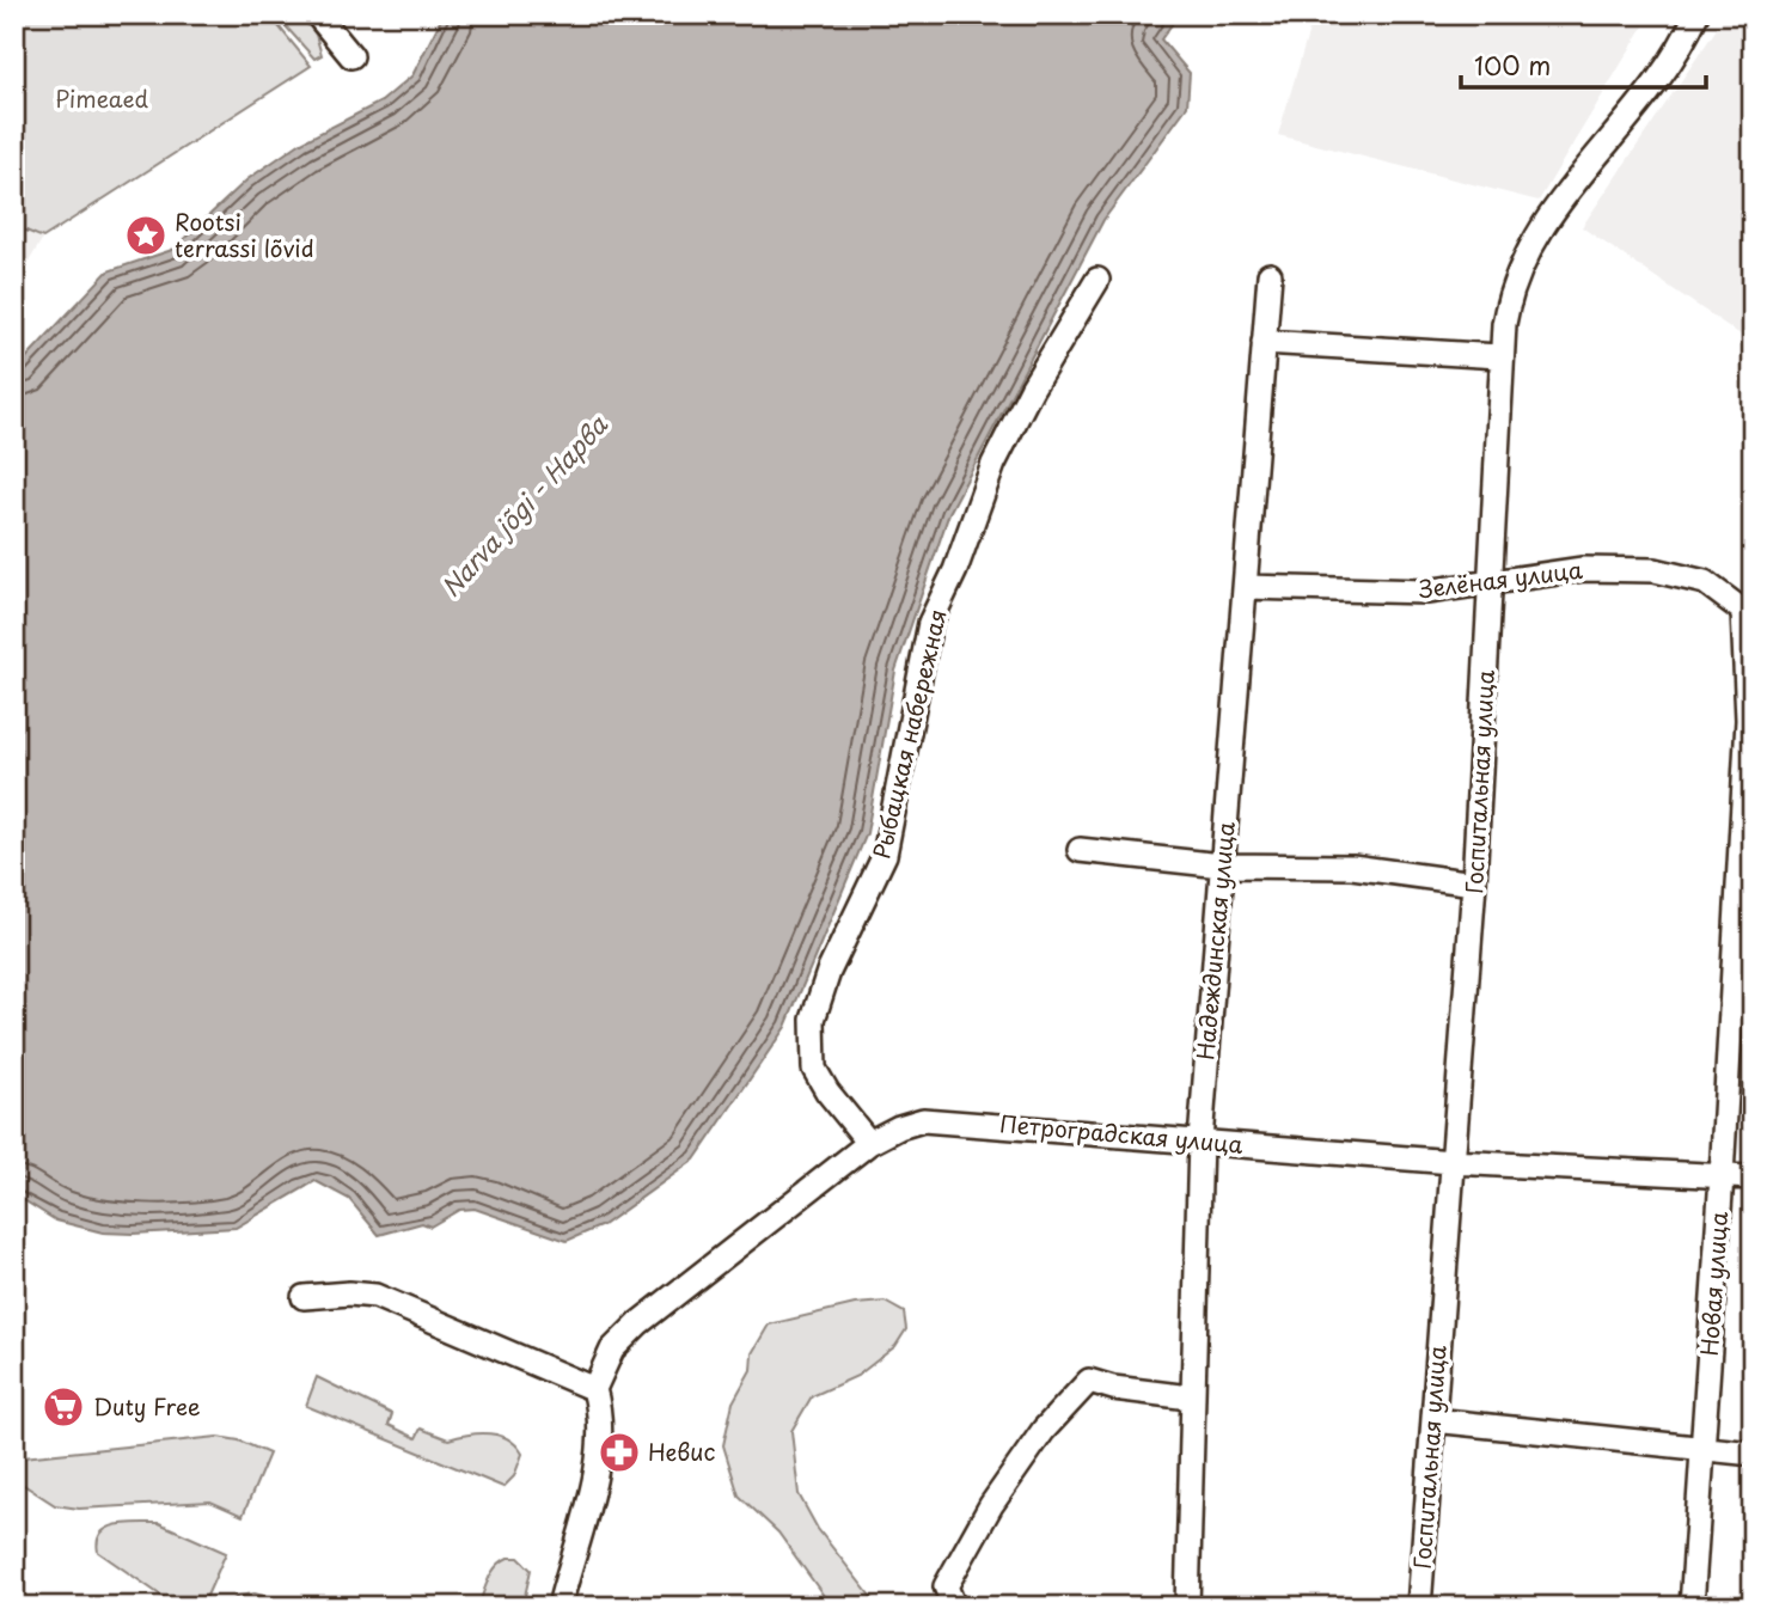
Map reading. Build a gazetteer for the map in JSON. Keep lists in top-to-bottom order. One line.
{"streets":{"street":["Зелёная улица","Рыбацкая набережная","Госпитальная улица","Надеждинская улица","Петроградская улица","Новая улица"]},"crossings":[["Зелёная улица","Госпитальная улица"],["Зелёная улица","Надеждинская улица"],["Зелёная улица","Новая улица"],["Рыбацкая набережная","Петроградская улица"],["Госпитальная улица","Петроградская улица"],["Надеждинская улица","Петроградская улица"],["Петроградская улица","Новая улица"]],"water":["Narva jõgi - Нарва"],"parks":["Pimeaed"],"places":{"place":["Rootsi terrassi lõvid"],"supermarket":["Duty Free"],"pharmacy":["Невис"]},"scale_bar":"100 m"}
